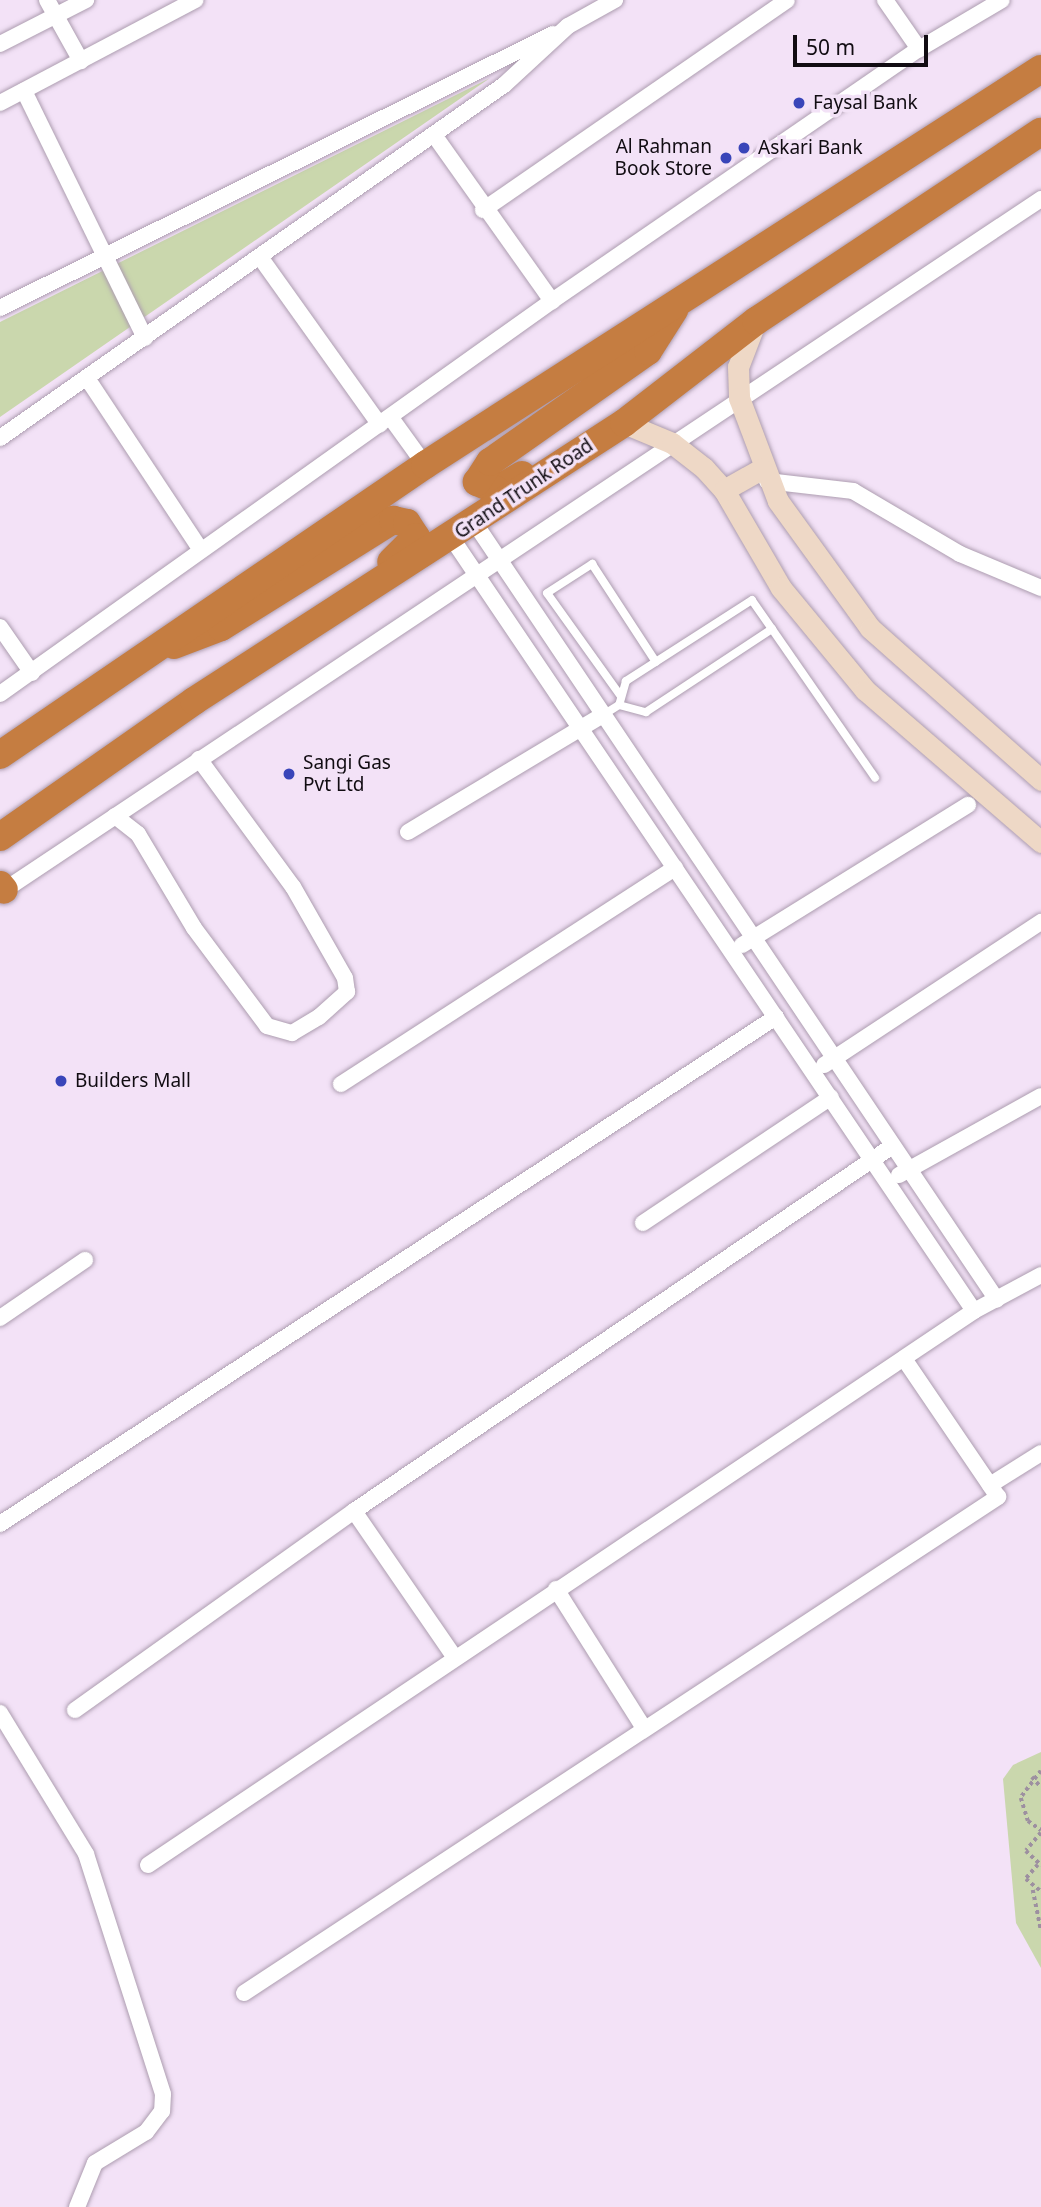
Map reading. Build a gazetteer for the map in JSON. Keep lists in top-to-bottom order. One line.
{"streets":{"highway":["Grand Trunk Road"]},"places":["Faysal Bank","Askari Bank","Al Rahman Book Store","Sangi Gas Pvt Ltd","Builders Mall"],"scale_bar":"50 m"}
